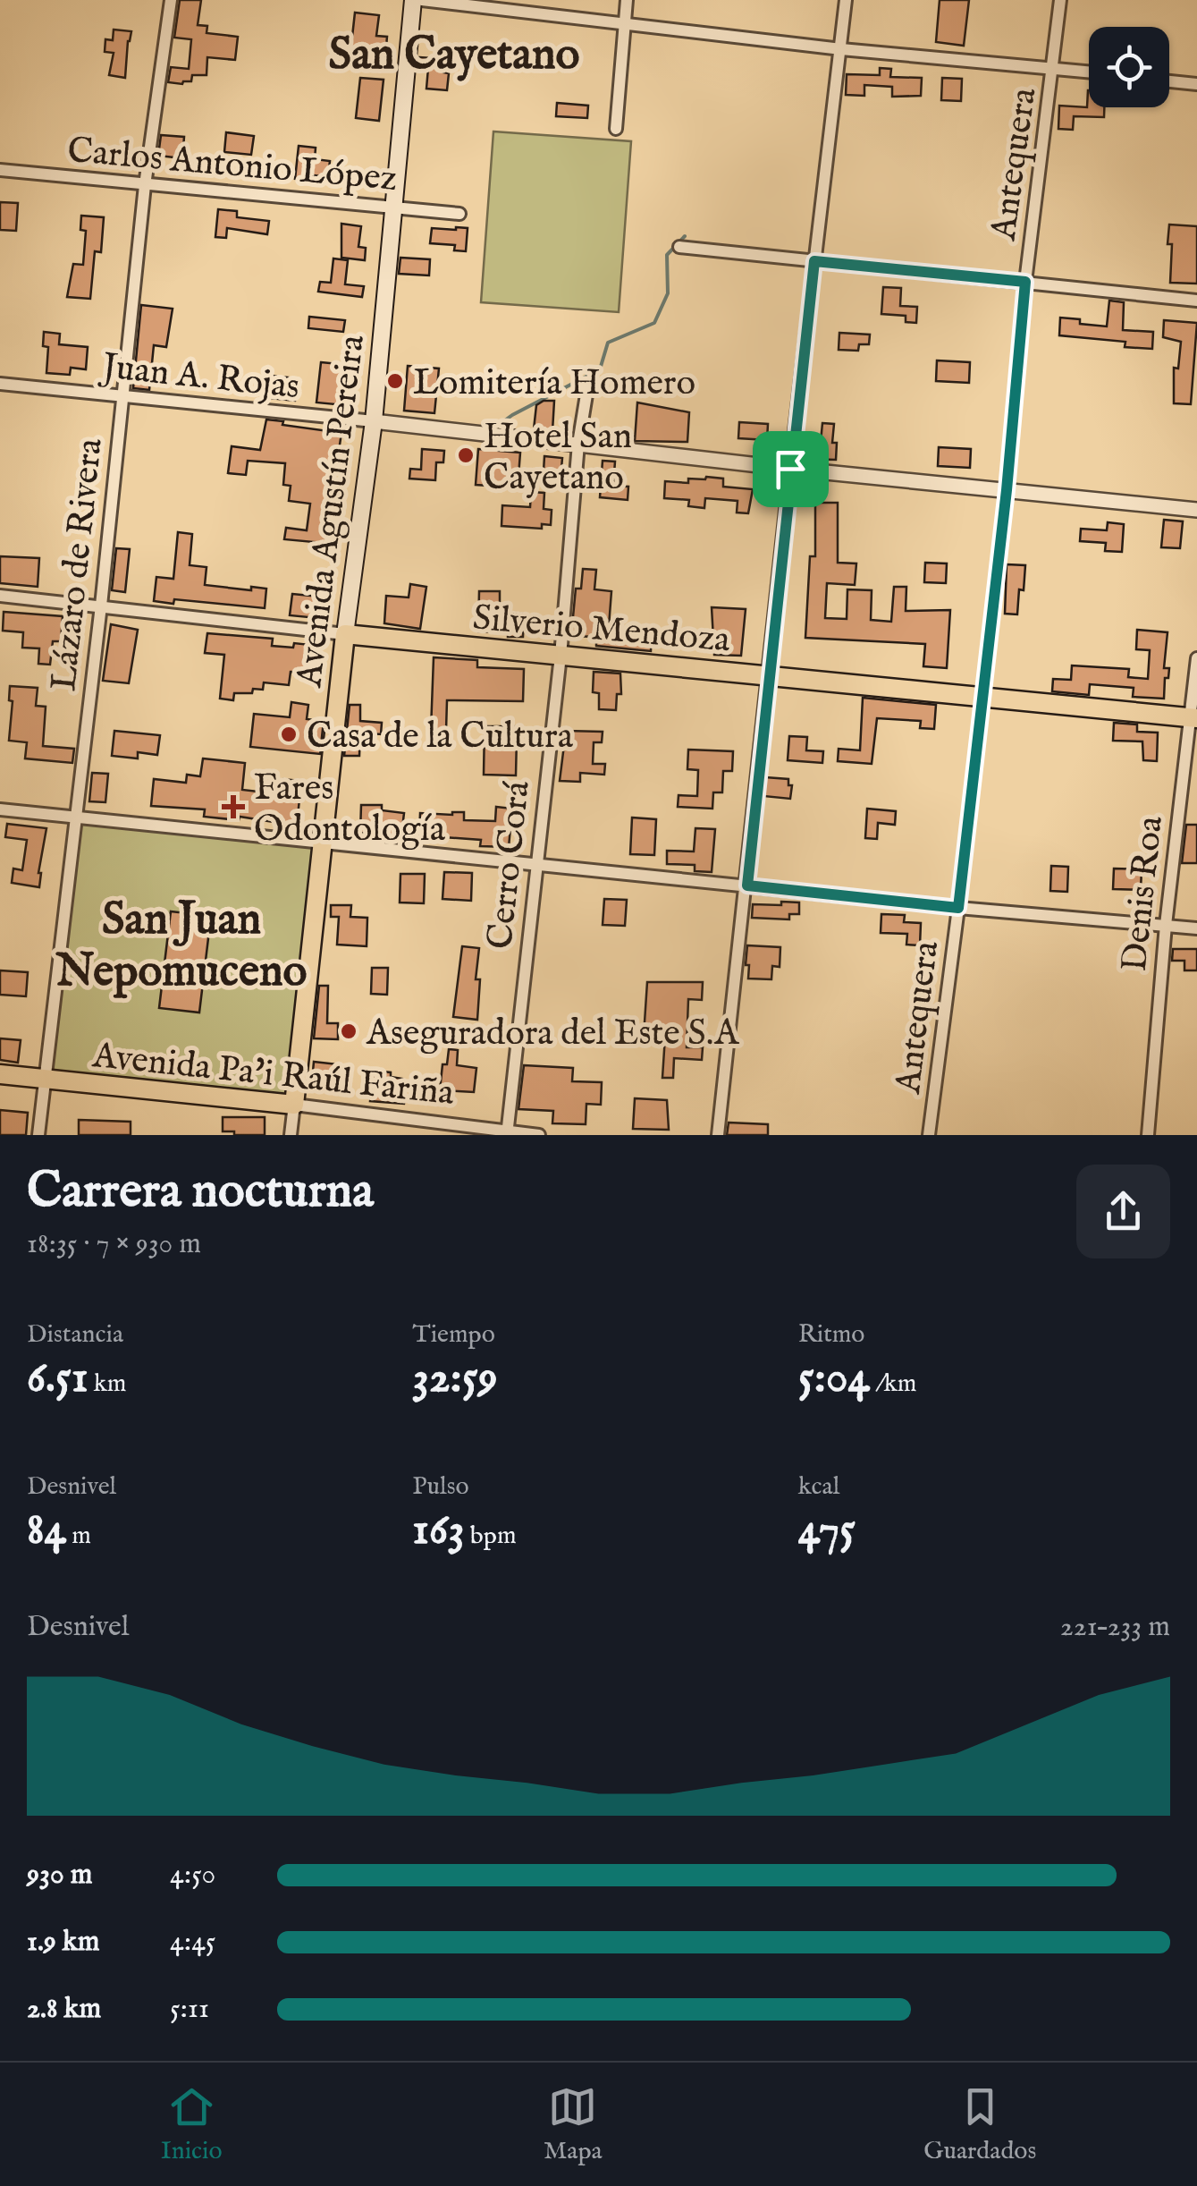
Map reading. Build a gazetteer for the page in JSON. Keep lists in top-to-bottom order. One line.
{"streets":{"highway":["Avenida Agustín Pereira","Silverio Mendoza","Avenida Pa'i Raúl Fariña"],"street":["Carlos Antonio López","Antequera","Juan A. Rojas","Lázaro de Rivera","Cerro Corá","Denis Roa"]},"crossings":[["Carlos Antonio López","Avenida Agustín Pereira"],["Carlos Antonio López","Lázaro de Rivera"],["Antequera","Juan A. Rojas"],["Antequera","Silverio Mendoza"],["Juan A. Rojas","Avenida Agustín Pereira"],["Juan A. Rojas","Lázaro de Rivera"],["Juan A. Rojas","Cerro Corá"],["Avenida Agustín Pereira","Silverio Mendoza"],["Avenida Agustín Pereira","Avenida Pa'i Raúl Fariña"],["Lázaro de Rivera","Silverio Mendoza"],["Lázaro de Rivera","Avenida Pa'i Raúl Fariña"],["Silverio Mendoza","Cerro Corá"],["Silverio Mendoza","Denis Roa"],["Cerro Corá","Avenida Pa'i Raúl Fariña"]],"districts":["San Cayetano","San Juan Nepomuceno"],"places":{"other":["Lomitería Homero","Hotel San Cayetano","Casa de la Cultura","Aseguradora del Este S.A"],"health":["Fares Odontología"]},"page":{"heading":["Carrera nocturna","18:35 · 7 × 930 m"],"stats":[["Distancia","6.51 km"],["Tiempo","32:59"],["Ritmo","5:04 /km"],["Desnivel","84 m"],["Pulso","163 bpm"],["kcal","475"]],"chart":["Desnivel","221–233 m"],"list":[{"name":"930 m","note":"4:50"},{"name":"1.9 km","note":"4:45"},{"name":"2.8 km","note":"5:11"}],"tabs":["Inicio","Mapa","Guardados"]}}
